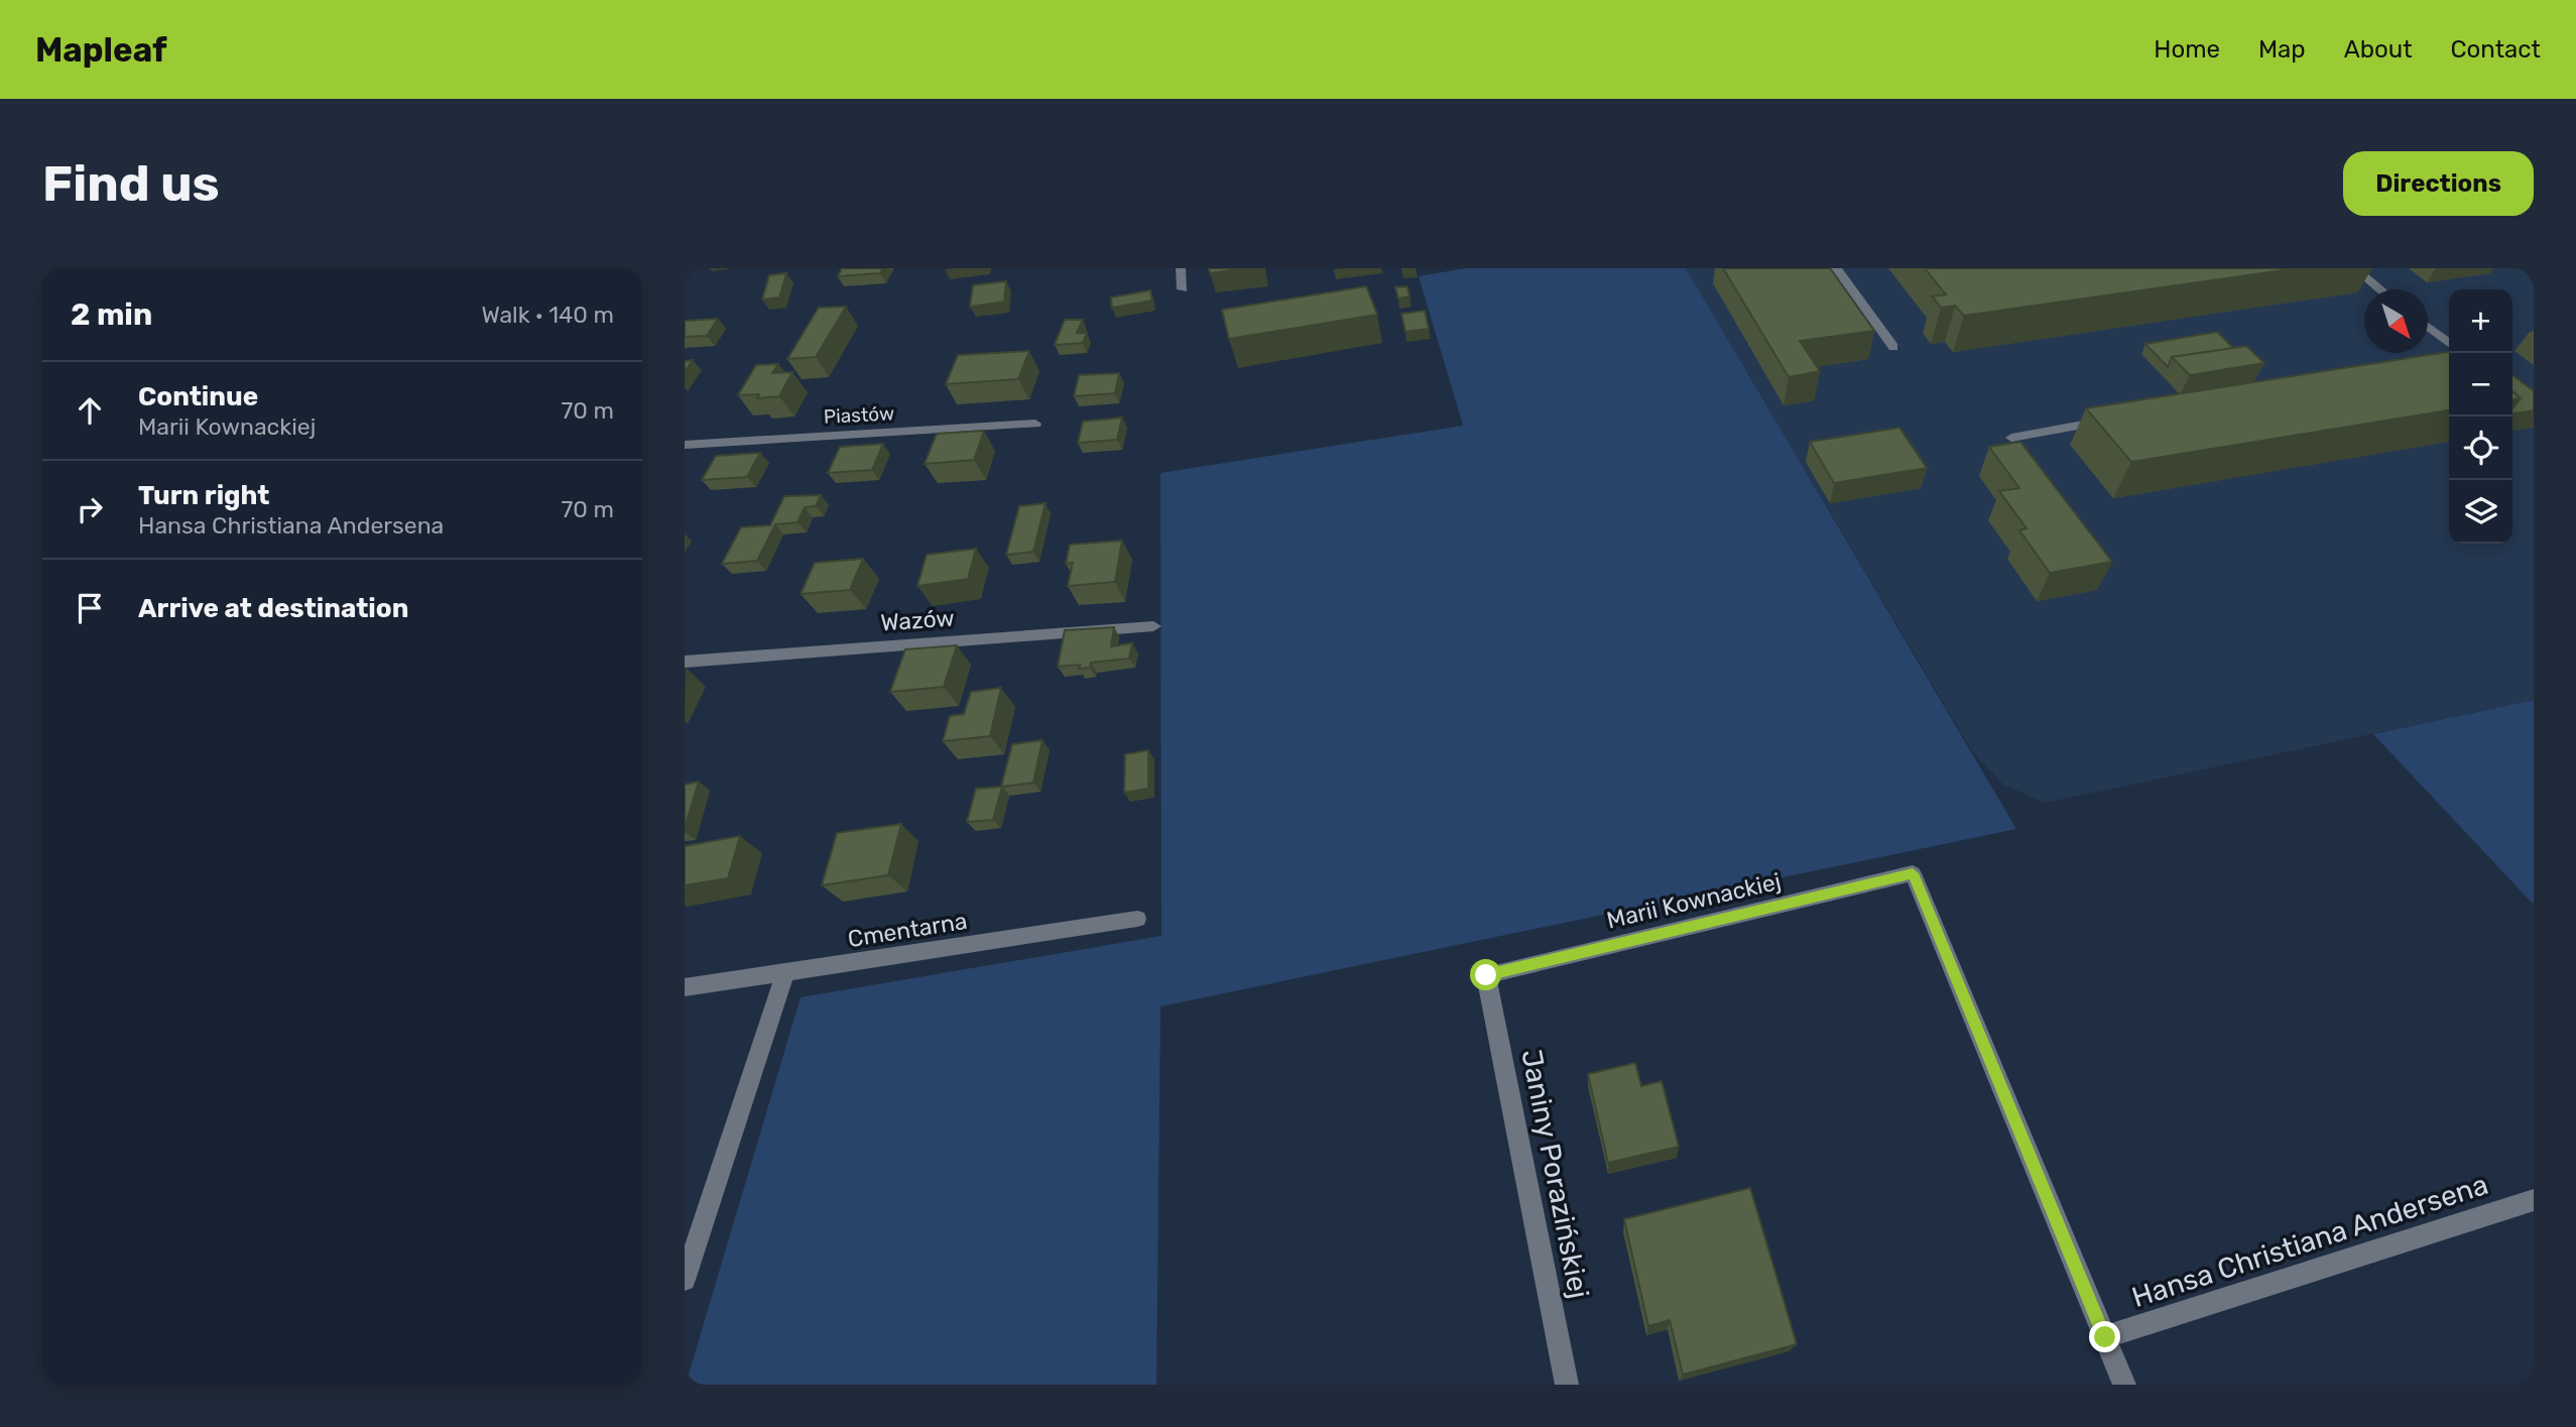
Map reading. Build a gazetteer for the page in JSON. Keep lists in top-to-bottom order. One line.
{"streets":{"street":["Piastów","Wazów","Marii Kownackiej","Cmentarna","Janiny Porazińskiej","Hansa Christiana Andersena"]},"crossings":[["Marii Kownackiej","Janiny Porazińskiej"],["Marii Kownackiej","Hansa Christiana Andersena"]],"north":"bottom right","page":{"header":"Mapleaf","nav":["Home","Map","About","Contact"],"buttons":"Directions","title":"Find us","heading":["2 min","Walk · 140 m"],"map_buttons":["+","−"],"list":[["Continue","Marii Kownackiej","70 m"],["Turn right","Hansa Christiana Andersena","70 m"],"Arrive at destination"]}}
